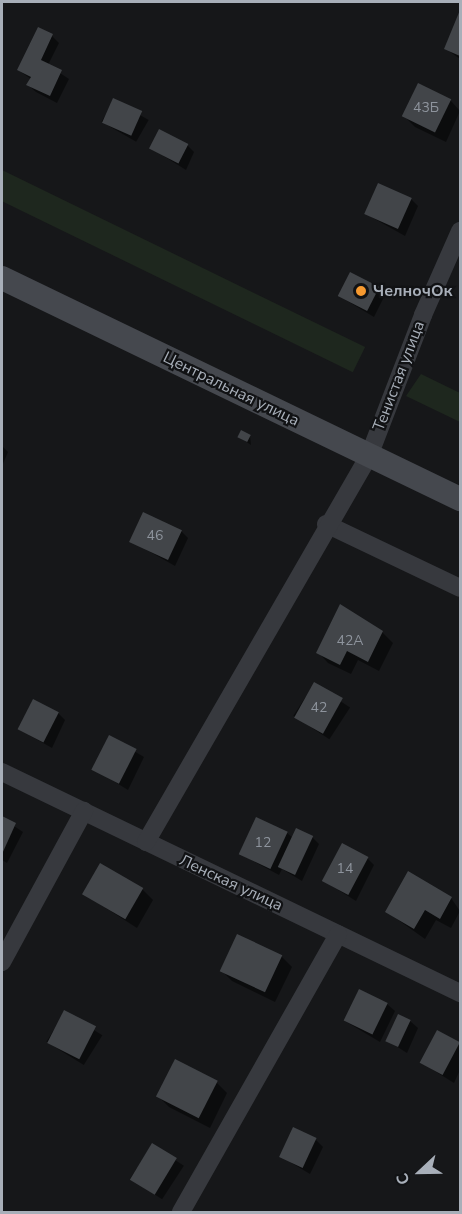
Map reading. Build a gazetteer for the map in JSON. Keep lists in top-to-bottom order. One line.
{"streets":{"main road":["Центральная улица"],"street":["Тенистая улица","Ленская улица"]},"crossings":[["Тенистая улица","Центральная улица"],["Тенистая улица","Ленская улица"]],"places":["ЧелночОк"],"house_numbers":["43Б","46","42А","42","12","14"],"north":"left"}
